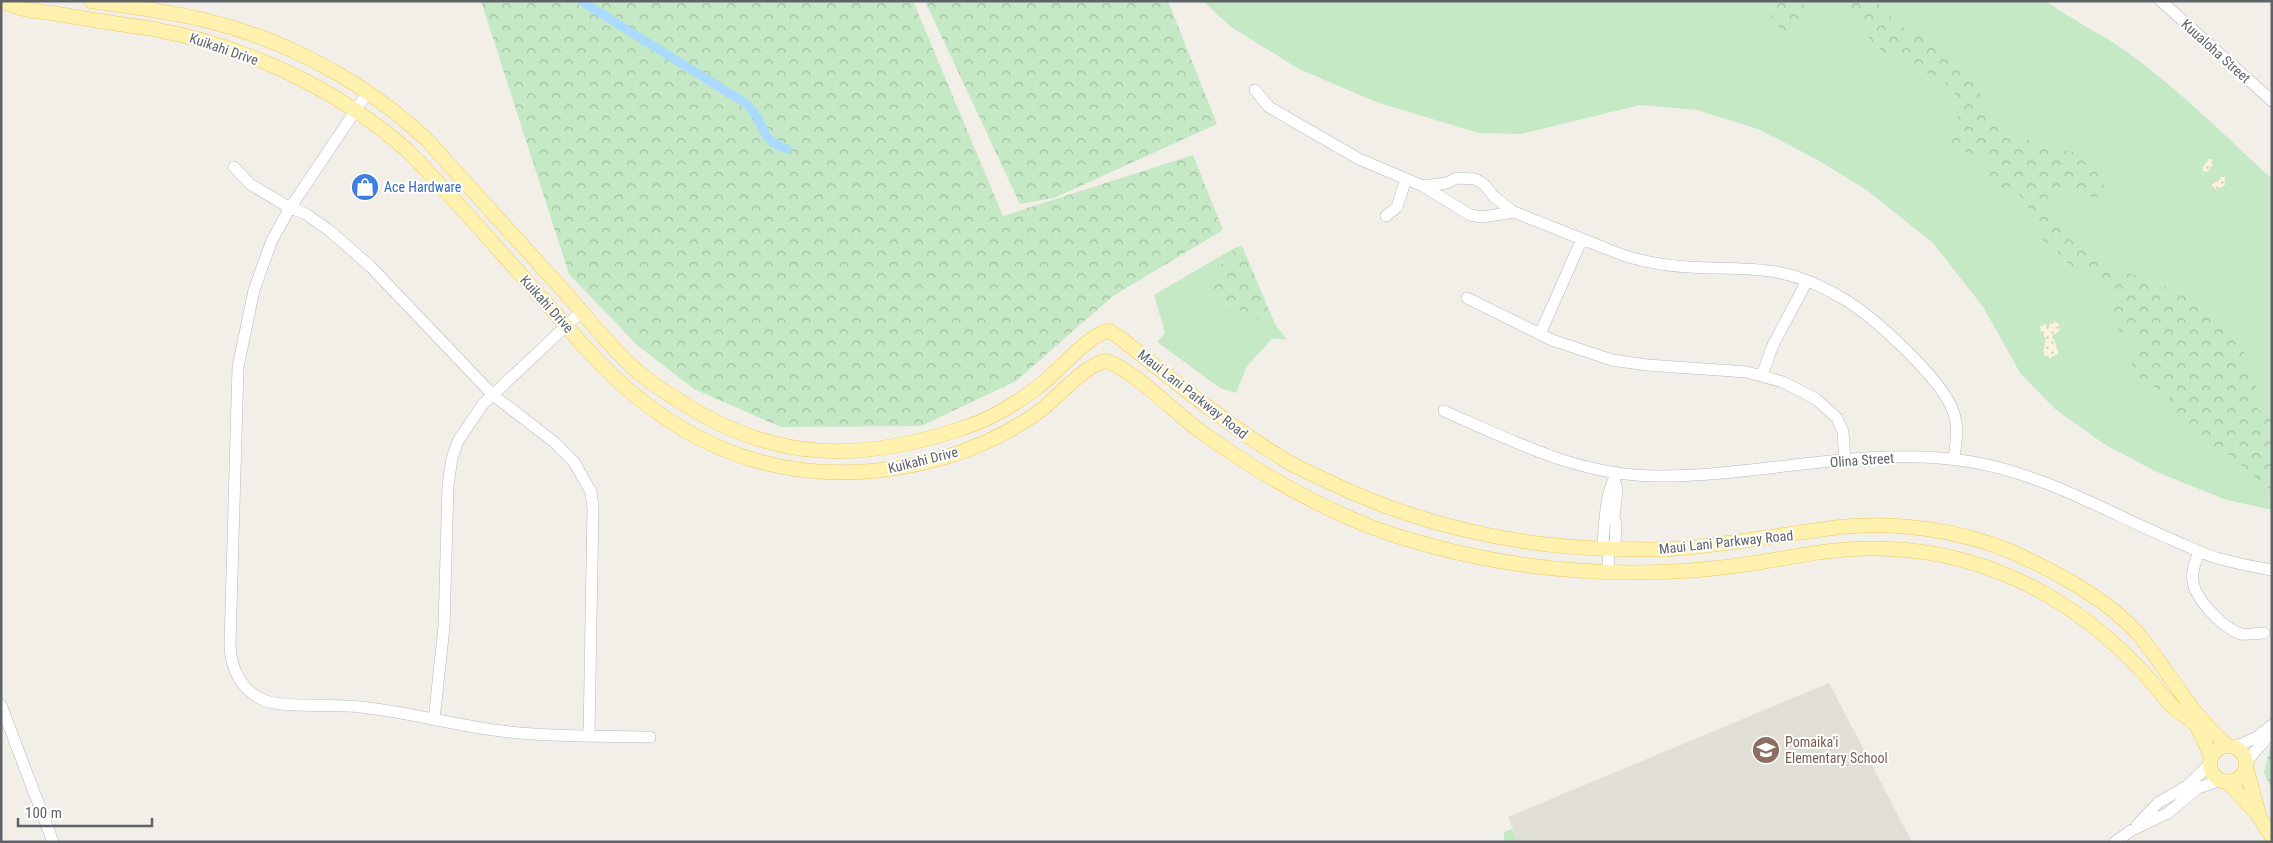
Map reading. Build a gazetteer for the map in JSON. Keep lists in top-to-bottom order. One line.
{"streets":{"main road":["Kuikahi Drive","Maui Lani Parkway Road"],"street":["Kuualoha Street","Olina Street"]},"crossings":[["Kuikahi Drive","Maui Lani Parkway Road"]],"places":{"shop":["Ace Hardware"],"school or university":["Pomaika'i Elementary School"]},"scale_bar":"100 m"}
